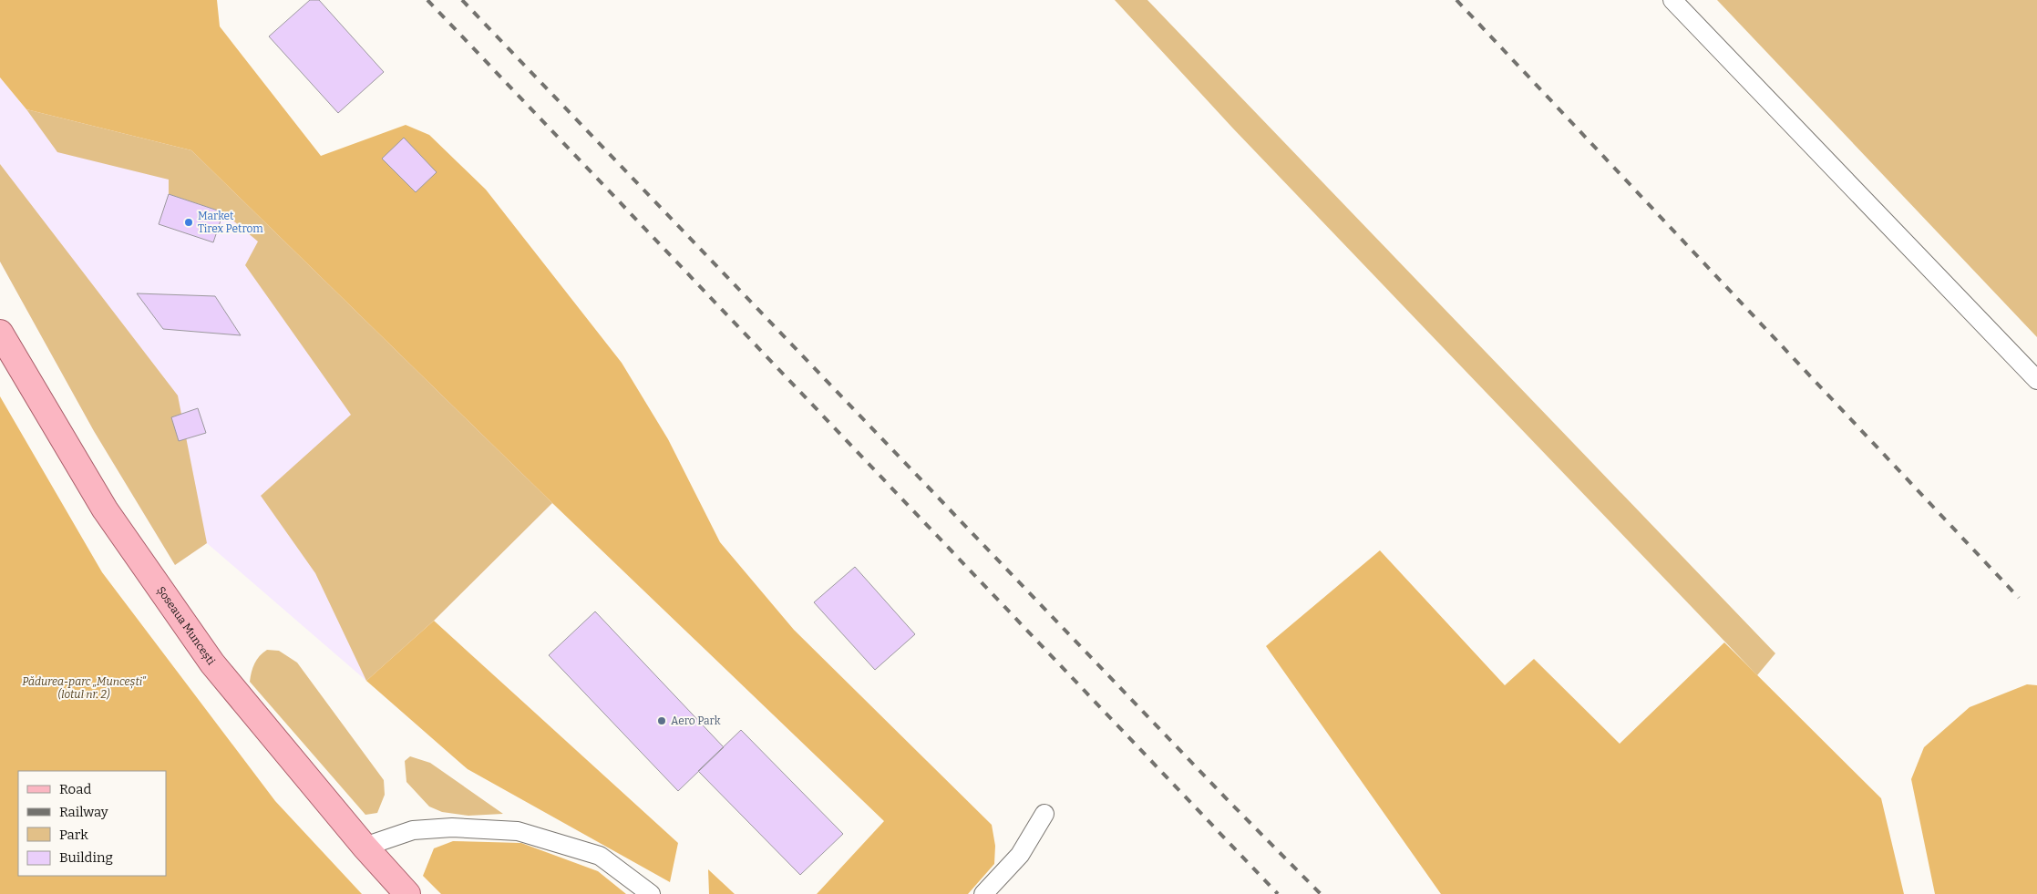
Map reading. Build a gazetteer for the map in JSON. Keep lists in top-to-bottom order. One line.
{"streets":{"main road":["Șoseaua Muncești"]},"parks":["Pădurea-parc „Muncești” (lotul nr. 2)"],"places":["Market Tirex Petrom","Aero Park"],"legend":["Road","Railway","Park","Building"]}
